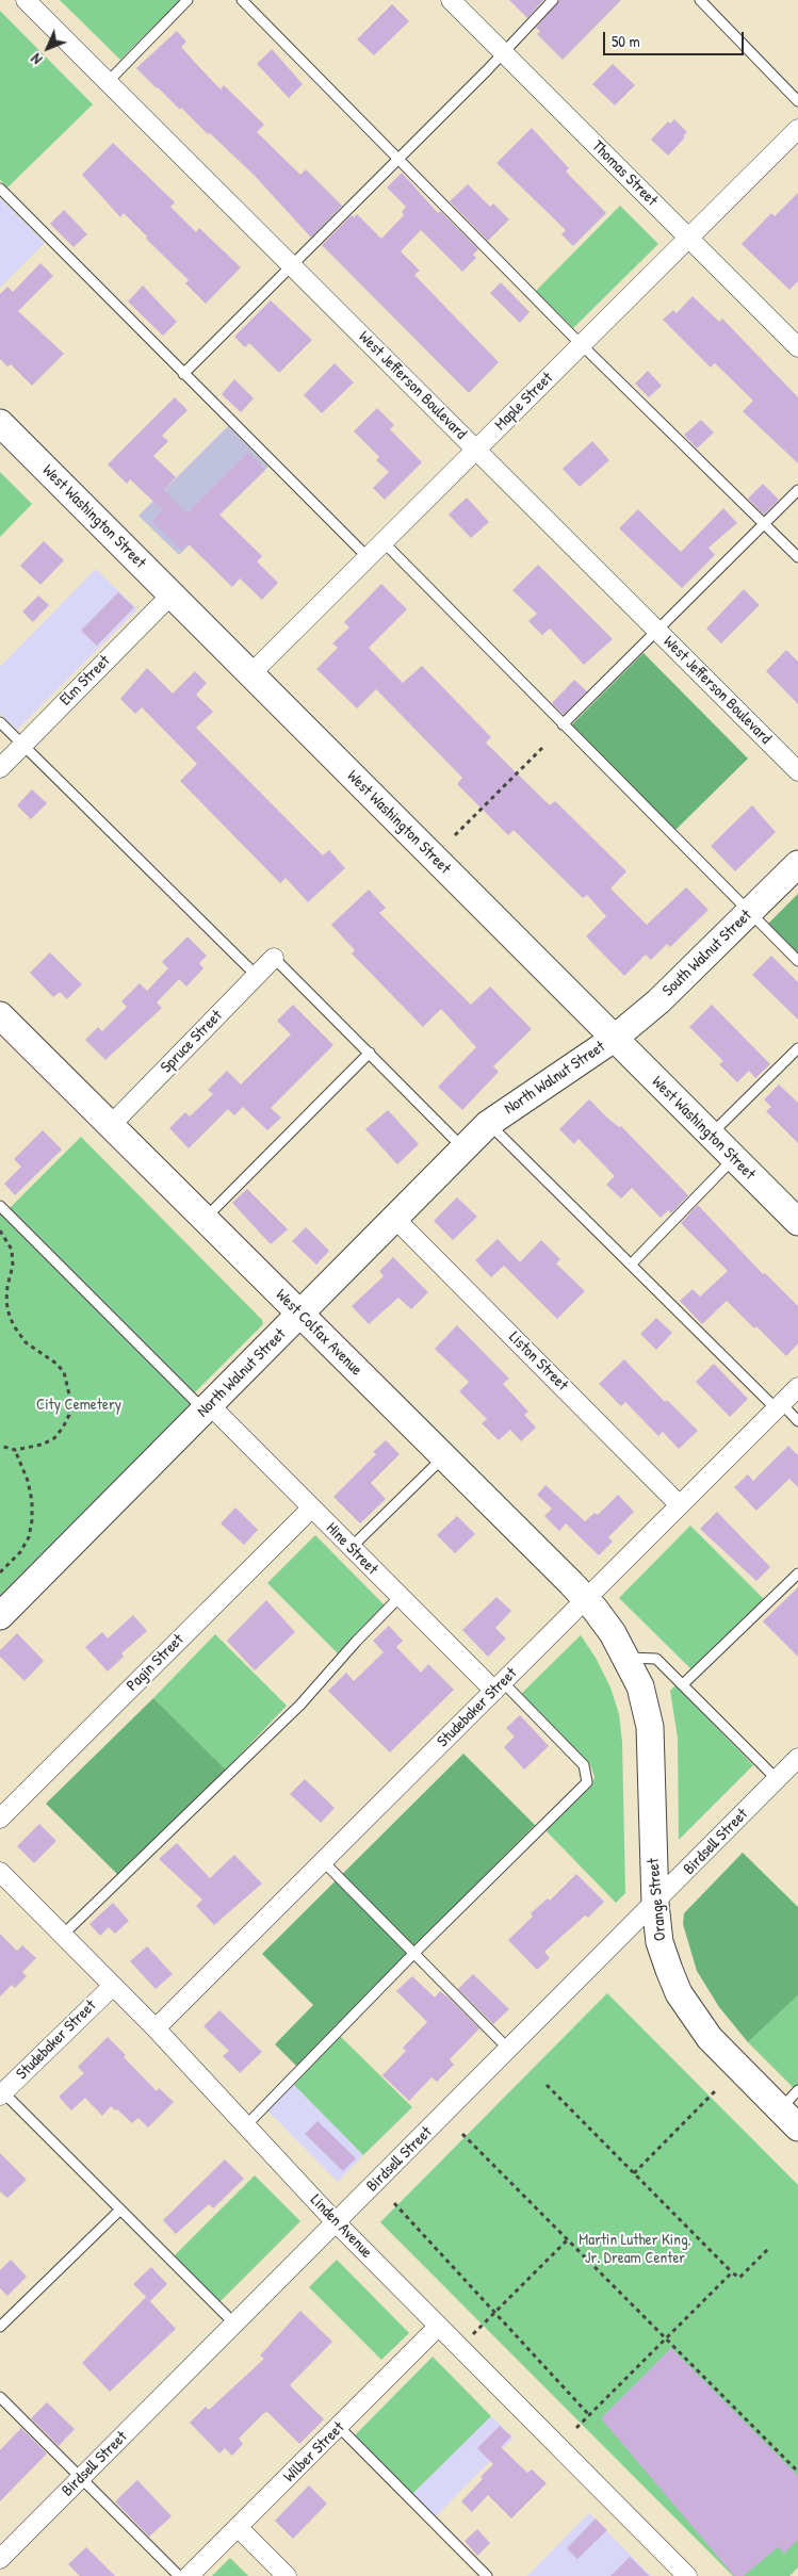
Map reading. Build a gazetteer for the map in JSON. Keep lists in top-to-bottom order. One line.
{"streets":{"street":["Thomas Street","West Jefferson Boulevard","Maple Street","West Washington Street","Elm Street","South Walnut Street","Spruce Street","North Walnut Street","West Colfax Avenue","Liston Street","Hine Street","Pagin Street","Studebaker Street","Birdsell Street","Orange Street","Linden Avenue","Wilber Street"]},"crossings":[["Thomas Street","Maple Street"],["West Jefferson Boulevard","Maple Street"],["Maple Street","West Washington Street"],["West Washington Street","Elm Street"],["West Washington Street","South Walnut Street"],["West Washington Street","North Walnut Street"],["South Walnut Street","North Walnut Street"],["Spruce Street","West Colfax Avenue"],["North Walnut Street","West Colfax Avenue"],["North Walnut Street","Liston Street"],["North Walnut Street","Hine Street"],["West Colfax Avenue","Studebaker Street"],["West Colfax Avenue","Orange Street"],["Liston Street","Studebaker Street"],["Hine Street","Pagin Street"],["Hine Street","Studebaker Street"],["Studebaker Street","Linden Avenue"],["Birdsell Street","Orange Street"],["Birdsell Street","Linden Avenue"],["Linden Avenue","Wilber Street"]],"parks":["City Cemetery","Martin Luther King, Jr. Dream Center"],"scale_bar":"50 m","north":"bottom left"}
